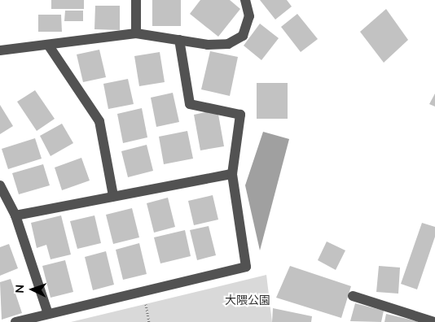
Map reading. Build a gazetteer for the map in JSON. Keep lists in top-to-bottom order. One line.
{"parks":["大隈公園"],"north":"left"}
